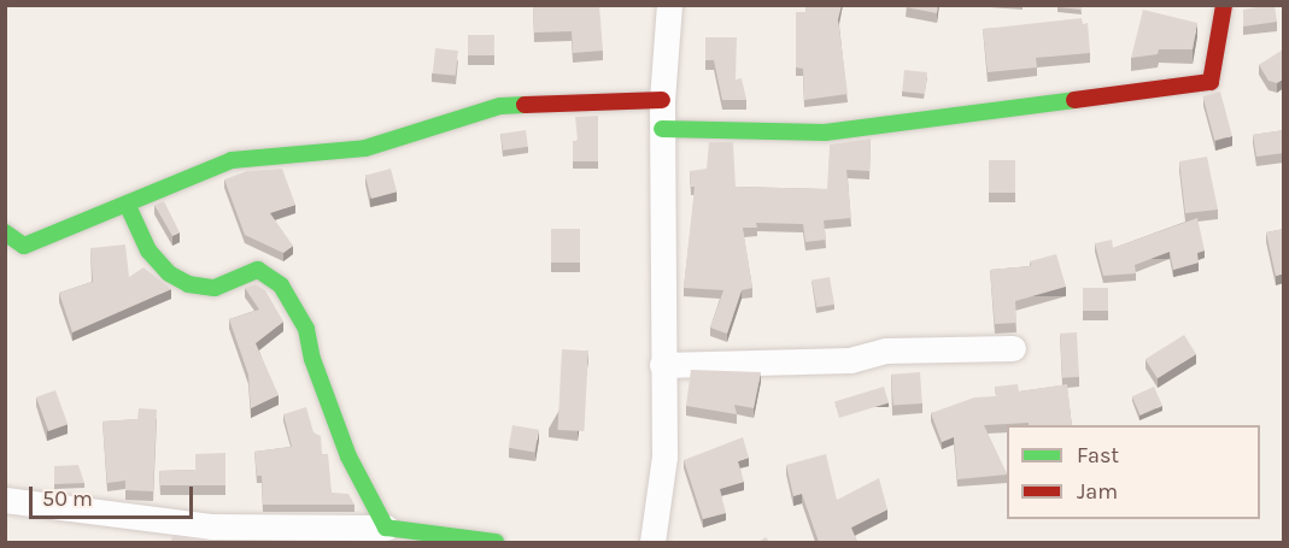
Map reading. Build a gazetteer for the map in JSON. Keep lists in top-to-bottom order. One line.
{"legend":["Fast","Jam"],"scale_bar":"50 m"}
